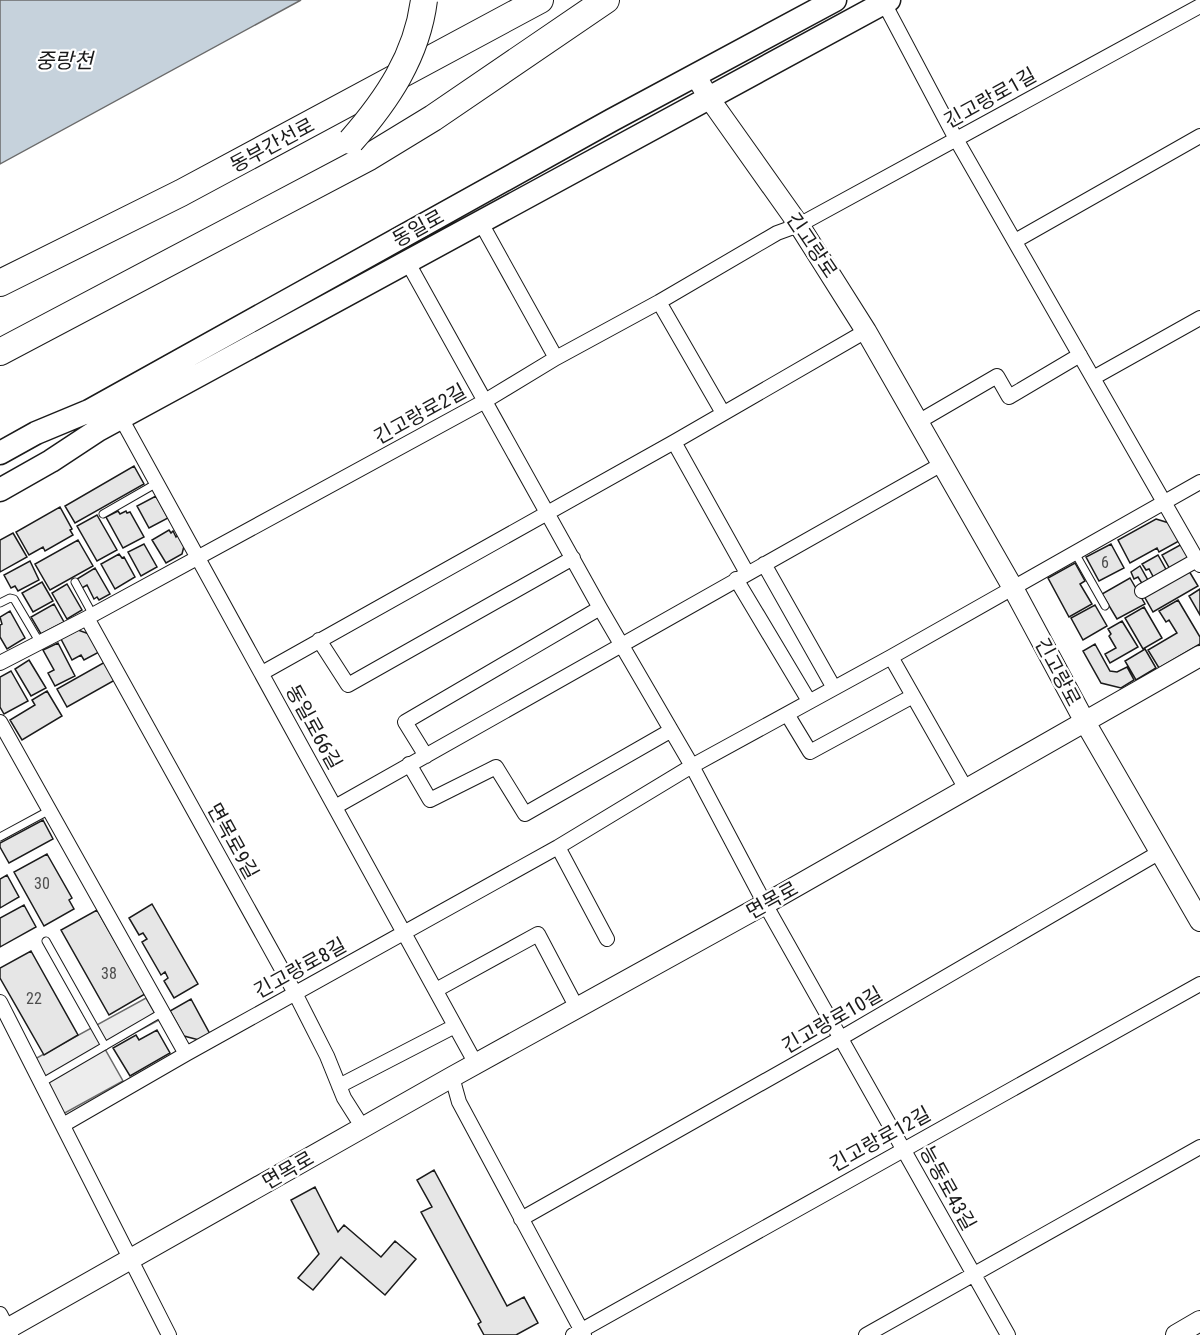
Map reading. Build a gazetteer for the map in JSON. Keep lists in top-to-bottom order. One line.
{"streets":{"highway":["동부간선로"],"main road":["동일로"],"street":["긴고랑로1길","긴고랑로","긴고랑로2길","동일로66길","면목로9길","면목로","긴고랑로8길","긴고랑로10길","긴고랑로12길","능동로43길"]},"crossings":[["긴고랑로1길","긴고랑로"],["긴고랑로1길","긴고랑로2길"],["동일로","긴고랑로"],["동일로","동일로66길"],["동일로","능동로43길"],["긴고랑로","긴고랑로2길"],["긴고랑로","면목로"],["긴고랑로","긴고랑로8길"],["긴고랑로","긴고랑로10길"],["긴고랑로2길","동일로66길"],["긴고랑로2길","면목로9길"],["긴고랑로2길","능동로43길"],["동일로66길","면목로"],["동일로66길","긴고랑로8길"],["면목로9길","면목로"],["면목로9길","긴고랑로8길"],["면목로","능동로43길"],["긴고랑로8길","능동로43길"],["긴고랑로10길","능동로43길"],["긴고랑로12길","능동로43길"]],"water":["중랑천"],"house_numbers":["6","30","38","22"]}
